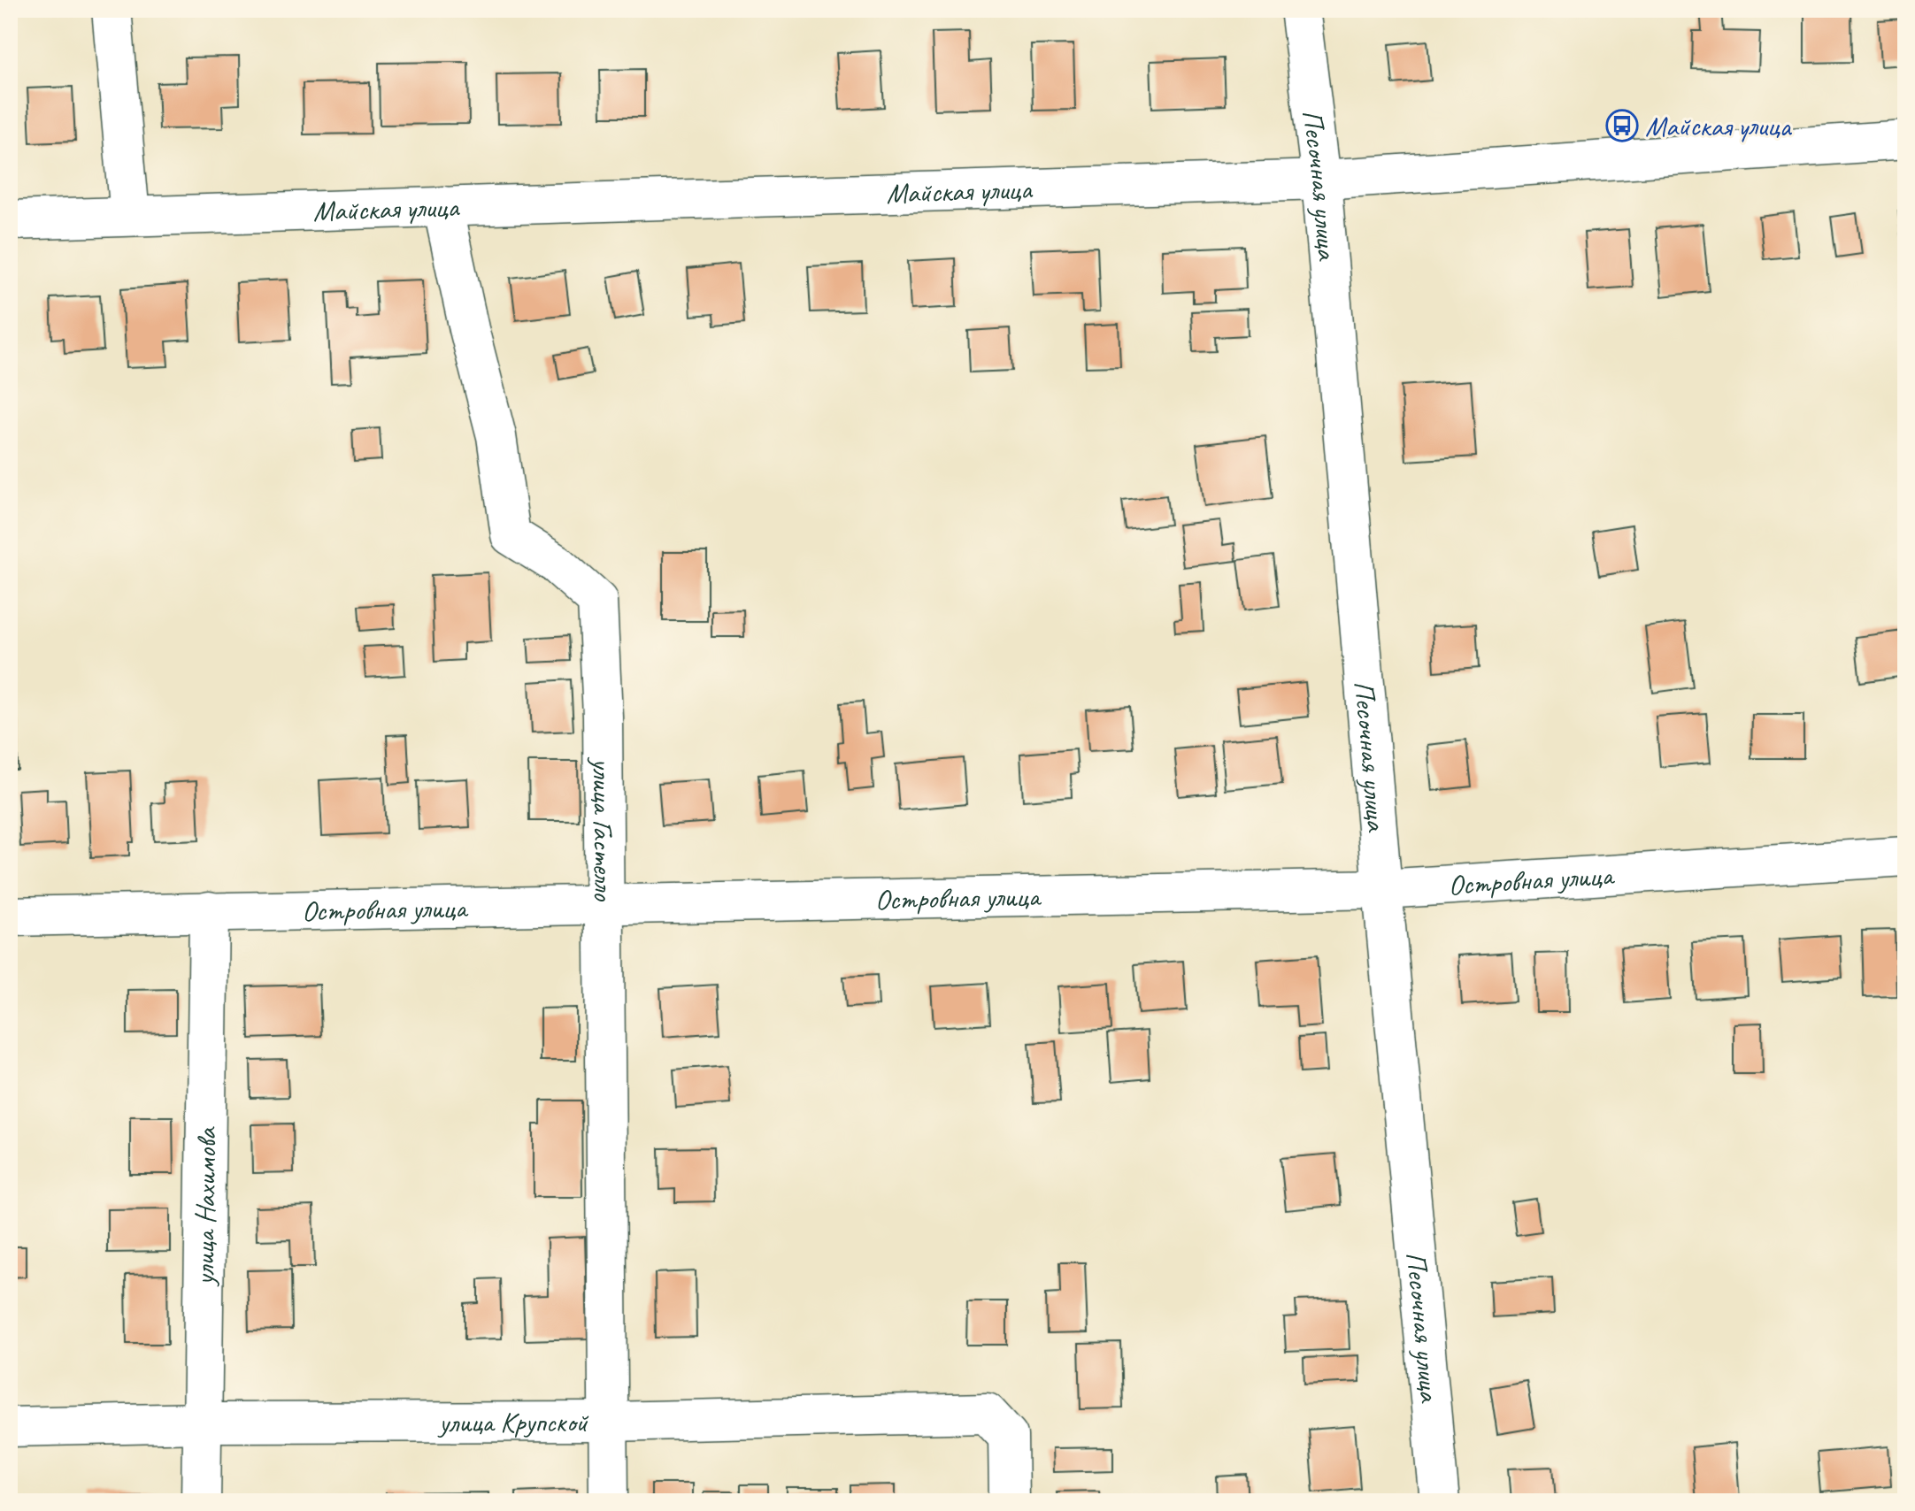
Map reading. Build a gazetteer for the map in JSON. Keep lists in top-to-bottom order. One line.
{"streets":{"street":["Песочная улица","Майская улица","улица Гастелло","Островная улица","улица Нахимова","улица Крупской"]},"crossings":[["Песочная улица","Майская улица"],["Песочная улица","Островная улица"],["Майская улица","улица Гастелло"],["улица Гастелло","Островная улица"],["улица Гастелло","улица Крупской"],["Островная улица","улица Нахимова"],["улица Нахимова","улица Крупской"]],"places":{"bus stop":["Майская улица"]}}
